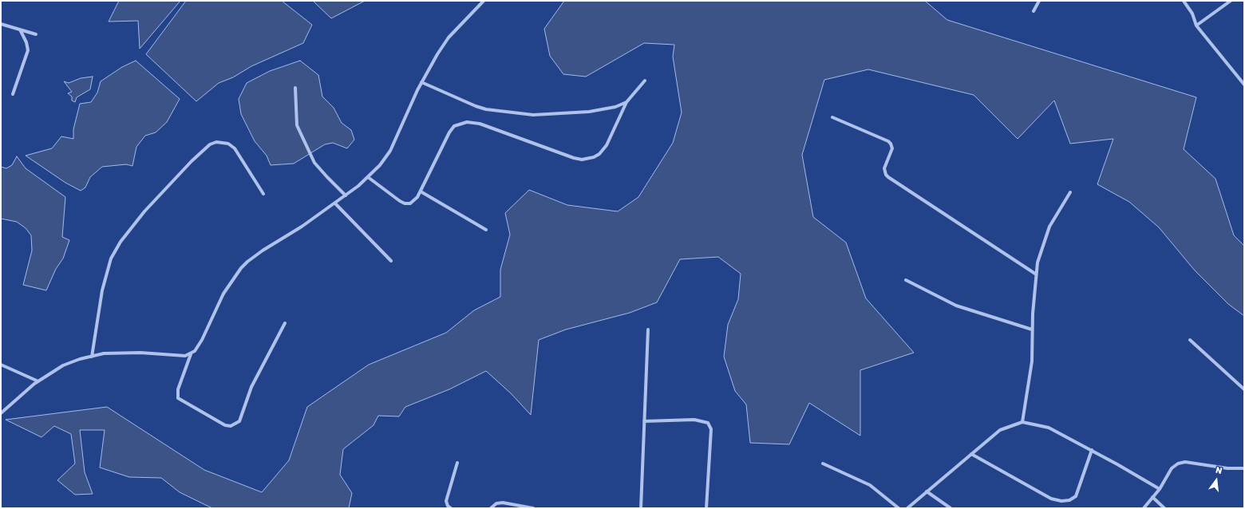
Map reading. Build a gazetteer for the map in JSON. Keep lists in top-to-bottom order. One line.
{"north":"top"}
